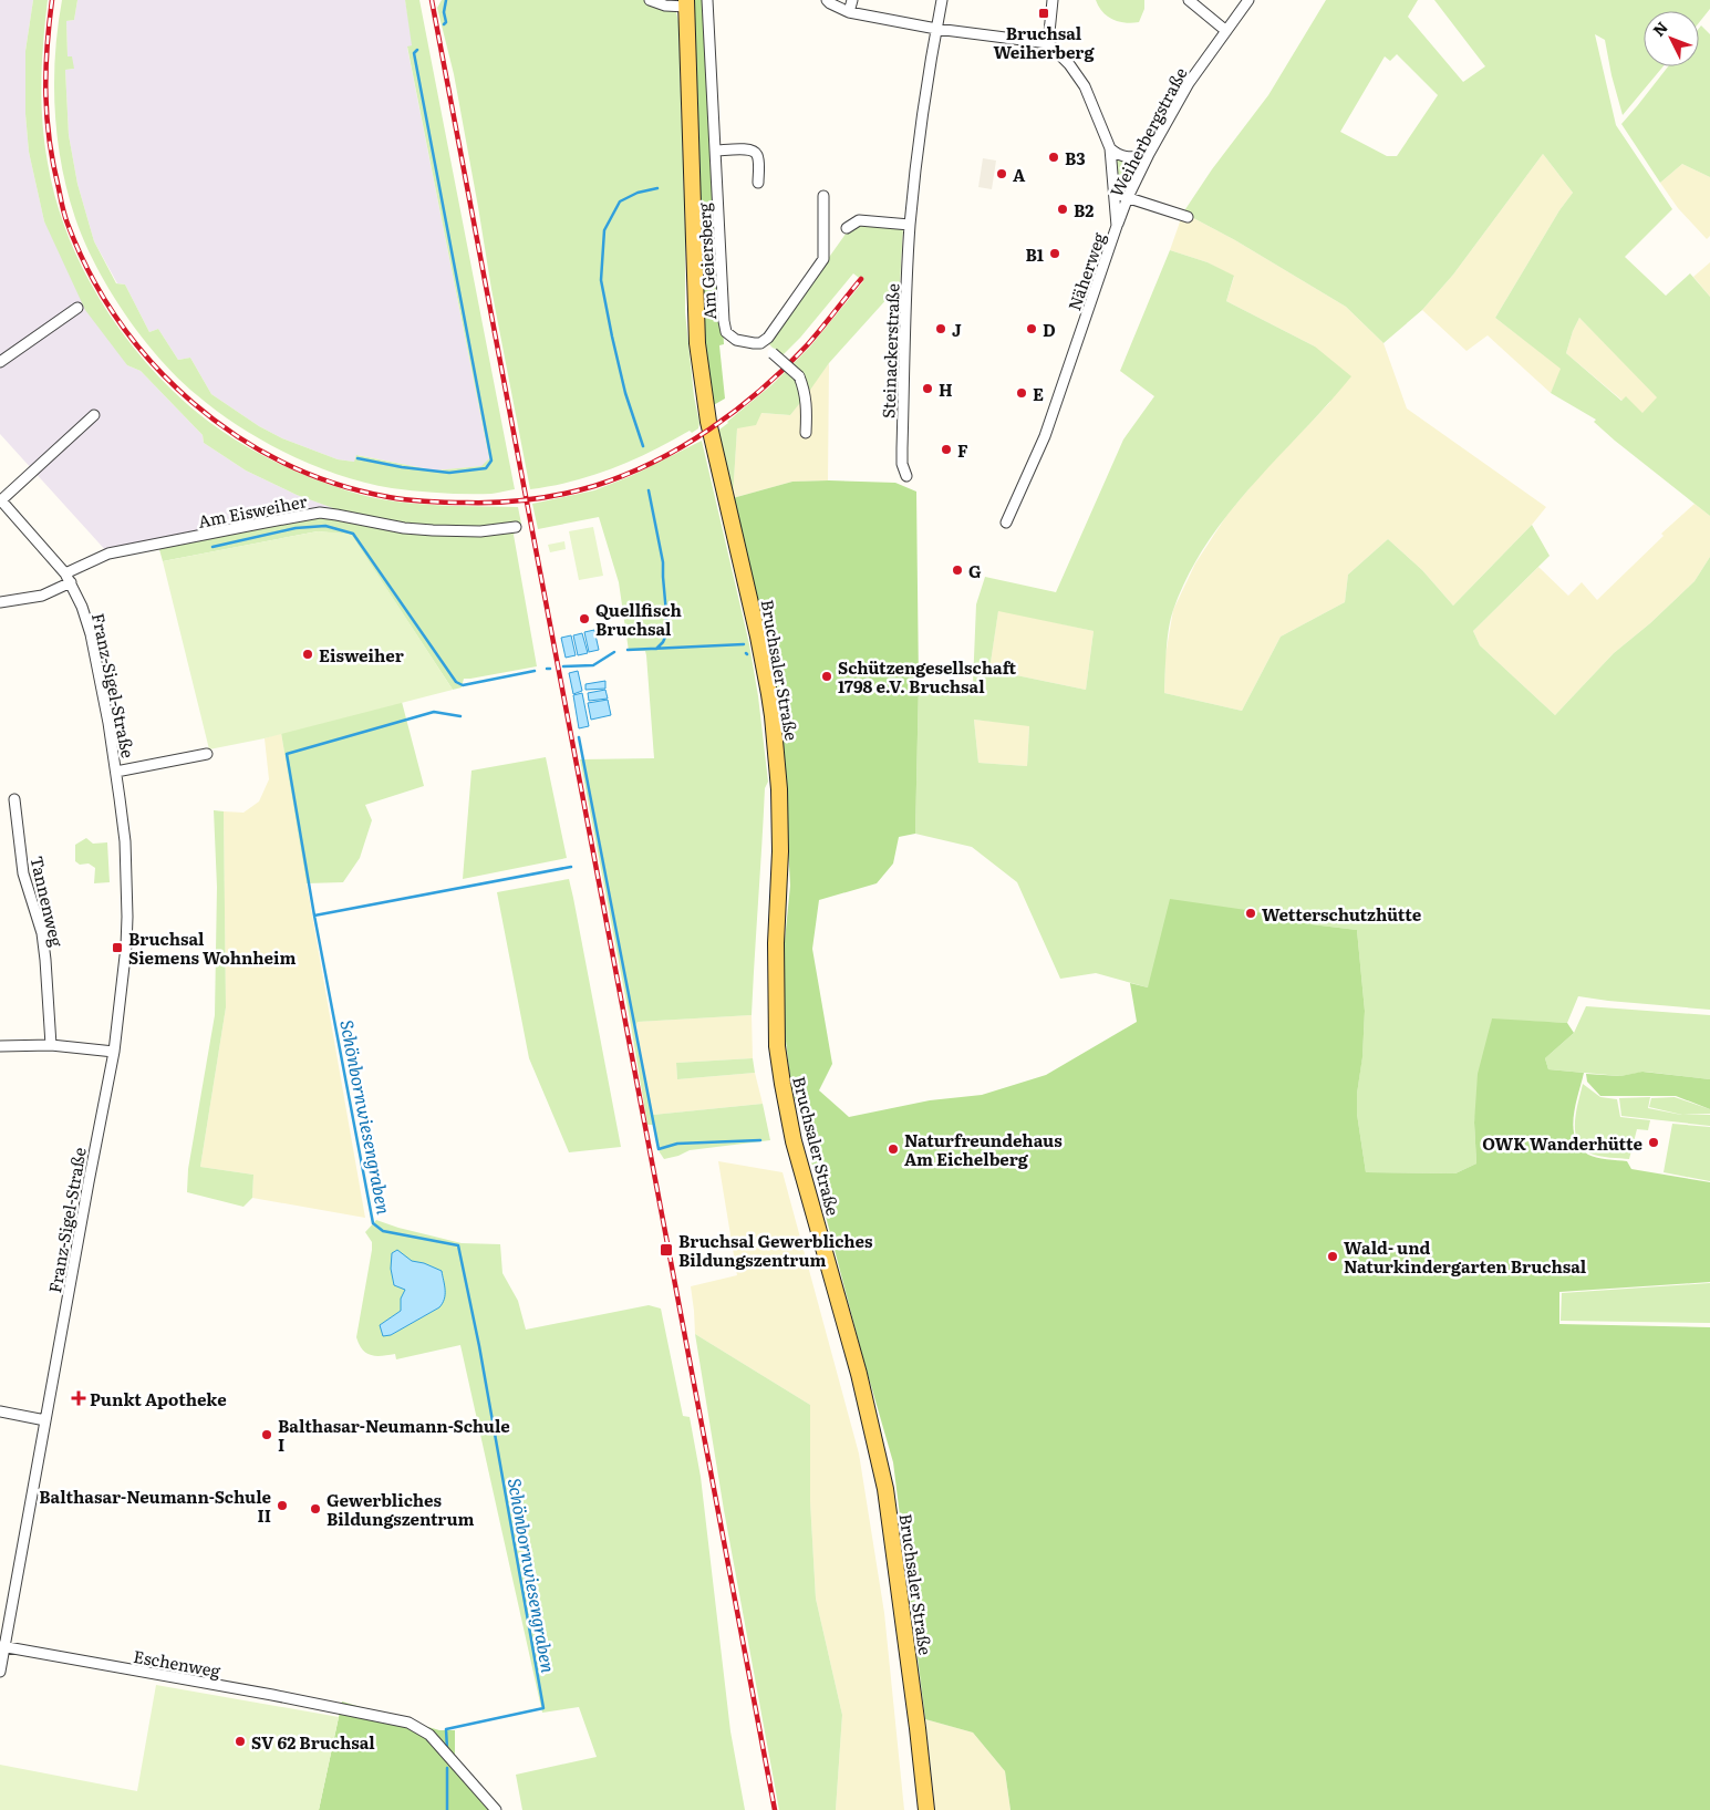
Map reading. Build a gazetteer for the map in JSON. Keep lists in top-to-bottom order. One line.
{"streets":{"main road":["Bruchsaler Straße"],"street":["Weiherbergstraße","Am Geiersberg","Näherweg","Steinackerstraße","Am Eisweiher","Franz-Sigel-Straße","Tannenweg","Eschenweg"]},"crossings":[["Weiherbergstraße","Näherweg"],["Am Eisweiher","Franz-Sigel-Straße"],["Franz-Sigel-Straße","Eschenweg"]],"water":["Schönbornwiesengraben"],"places":{"transit":["Bruchsal Weiherberg","Bruchsal Siemens Wohnheim","Bruchsal Gewerbliches Bildungszentrum"],"other":["B3","A","B2","B1","J","D","H","E","F","G","Quellfisch Bruchsal","Eisweiher","Schützengesellschaft 1798 e.V. Bruchsal","Wetterschutzhütte","OWK Wanderhütte","Naturfreundehaus Am Eichelberg","Wald- und Naturkindergarten Bruchsal","Balthasar-Neumann-Schule I","Balthasar-Neumann-Schule II","Gewerbliches Bildungszentrum","SV 62 Bruchsal"],"health":["Punkt Apotheke"]},"north":"top left"}
